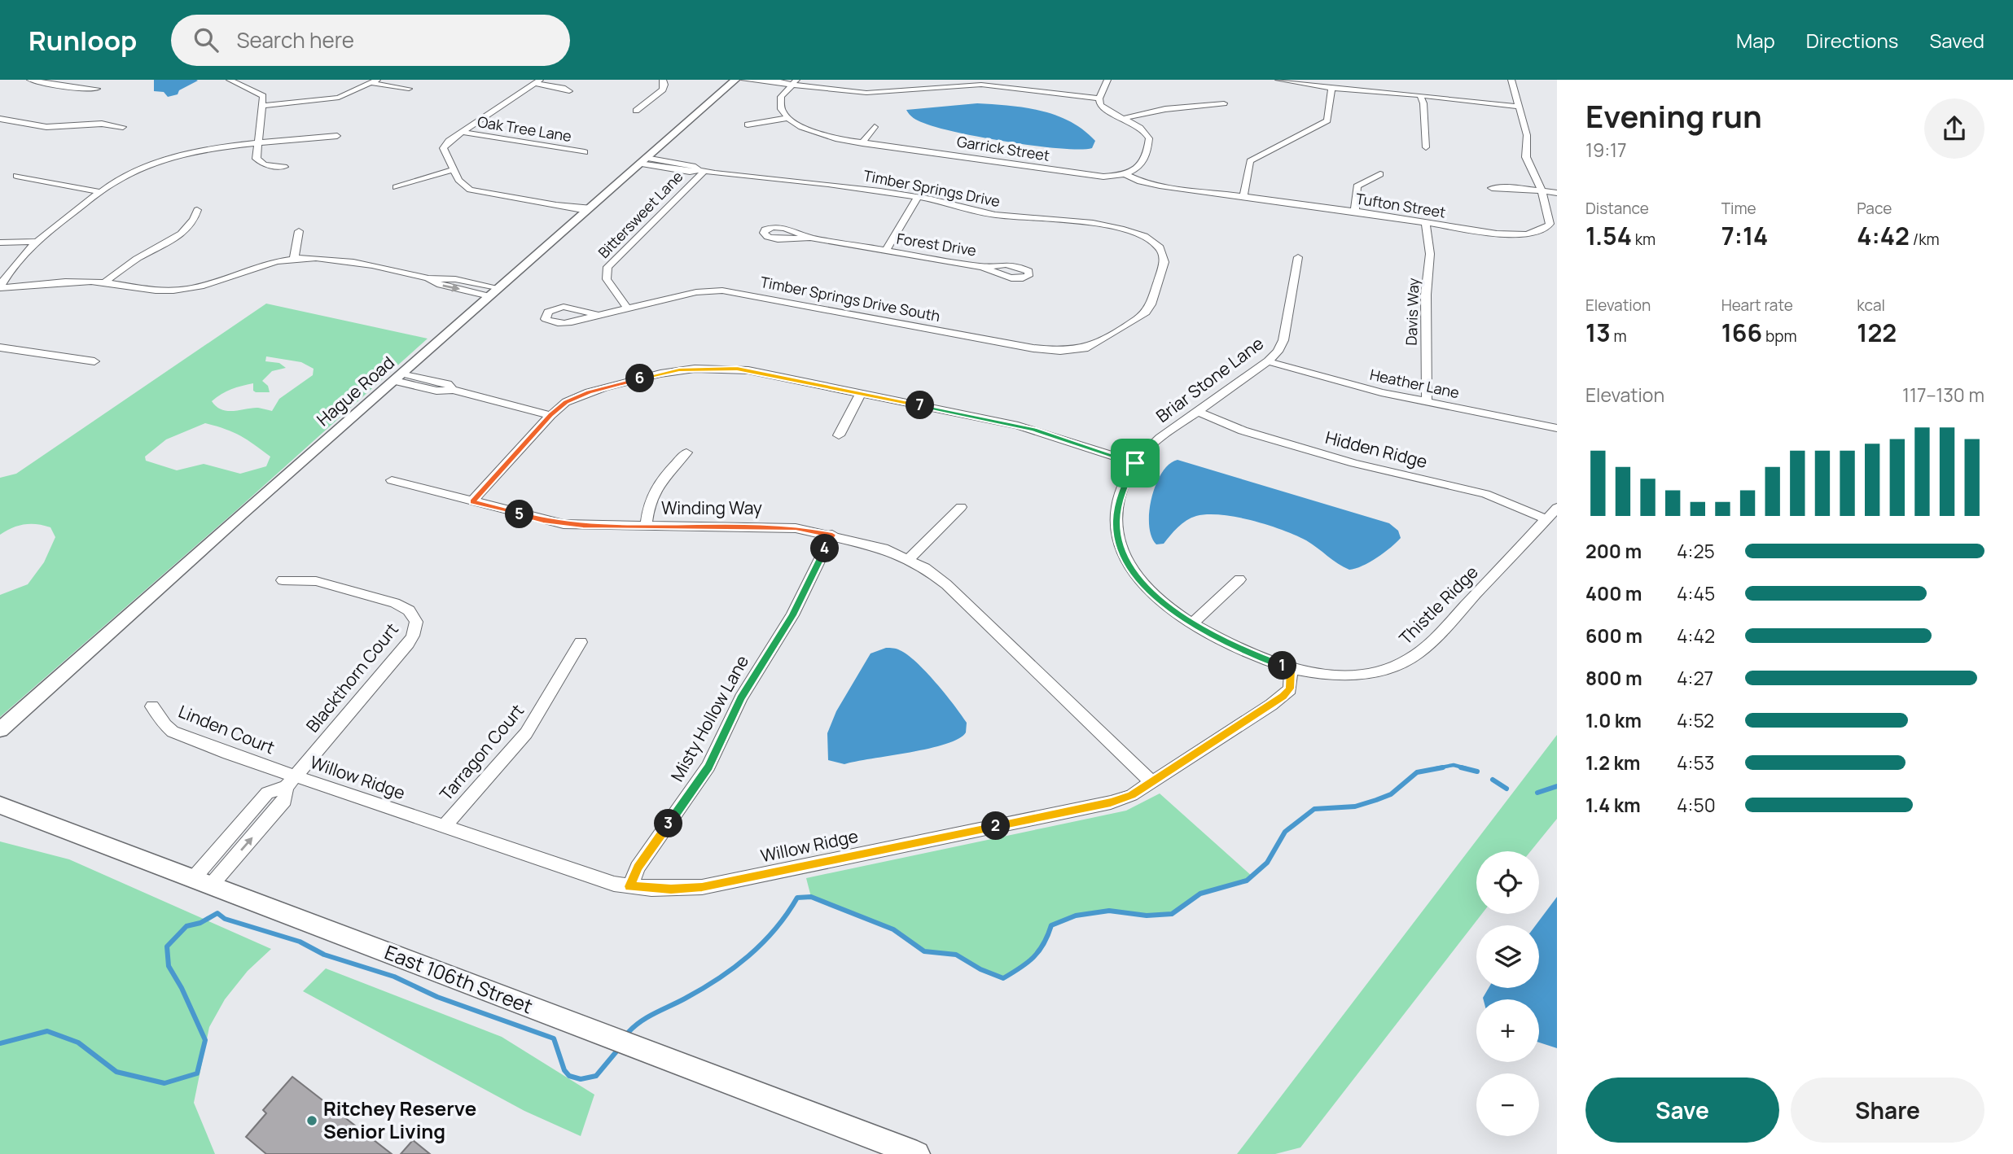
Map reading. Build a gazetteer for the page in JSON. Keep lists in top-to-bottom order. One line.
{"streets":{"main road":["East 106th Street"],"street":["Oak Tree Lane","Garrick Street","Timber Springs Drive","Tufton Street","Bittersweet Lane","Forest Drive","Timber Springs Drive South","Davis Way","Briar Stone Lane","Heather Lane","Hague Road","Hidden Ridge","Winding Way","Thistle Ridge","Blackthorn Court","Misty Hollow Lane","Linden Court","Tarragon Court","Willow Ridge"]},"crossings":[["Garrick Street","Tufton Street"],["Timber Springs Drive","Bittersweet Lane"],["Timber Springs Drive","Forest Drive"],["Timber Springs Drive","Timber Springs Drive South"],["Timber Springs Drive","Hague Road"],["Tufton Street","Davis Way"],["Bittersweet Lane","Timber Springs Drive South"],["Davis Way","Heather Lane"],["Briar Stone Lane","Heather Lane"],["Briar Stone Lane","Hidden Ridge"],["Briar Stone Lane","Thistle Ridge"],["Hidden Ridge","Thistle Ridge"],["Winding Way","Misty Hollow Lane"],["Winding Way","Willow Ridge"],["Thistle Ridge","Willow Ridge"],["Blackthorn Court","Linden Court"],["Blackthorn Court","Willow Ridge"],["Blackthorn Court","East 106th Street"],["Misty Hollow Lane","Willow Ridge"],["Linden Court","Willow Ridge"],["Tarragon Court","Willow Ridge"]],"places":["Ritchey Reserve Senior Living"],"page":{"header":"Runloop","search":"Search here","nav":["Map","Directions","Saved"],"heading":["Evening run","19:17"],"stats":[["Distance","1.54 km"],["Time","7:14"],["Pace","4:42 /km"],["Elevation","13 m"],["Heart rate","166 bpm"],["kcal","122"]],"pins":["6","7","5","4","1","3","2"],"chart":["Elevation","117–130 m"],"list":[{"name":"200 m","note":"4:25"},{"name":"400 m","note":"4:45"},{"name":"600 m","note":"4:42"},{"name":"800 m","note":"4:27"},{"name":"1.0 km","note":"4:52"},{"name":"1.2 km","note":"4:53"},{"name":"1.4 km","note":"4:50"}],"map_buttons":["+","−"],"buttons":["Save","Share"]}}
